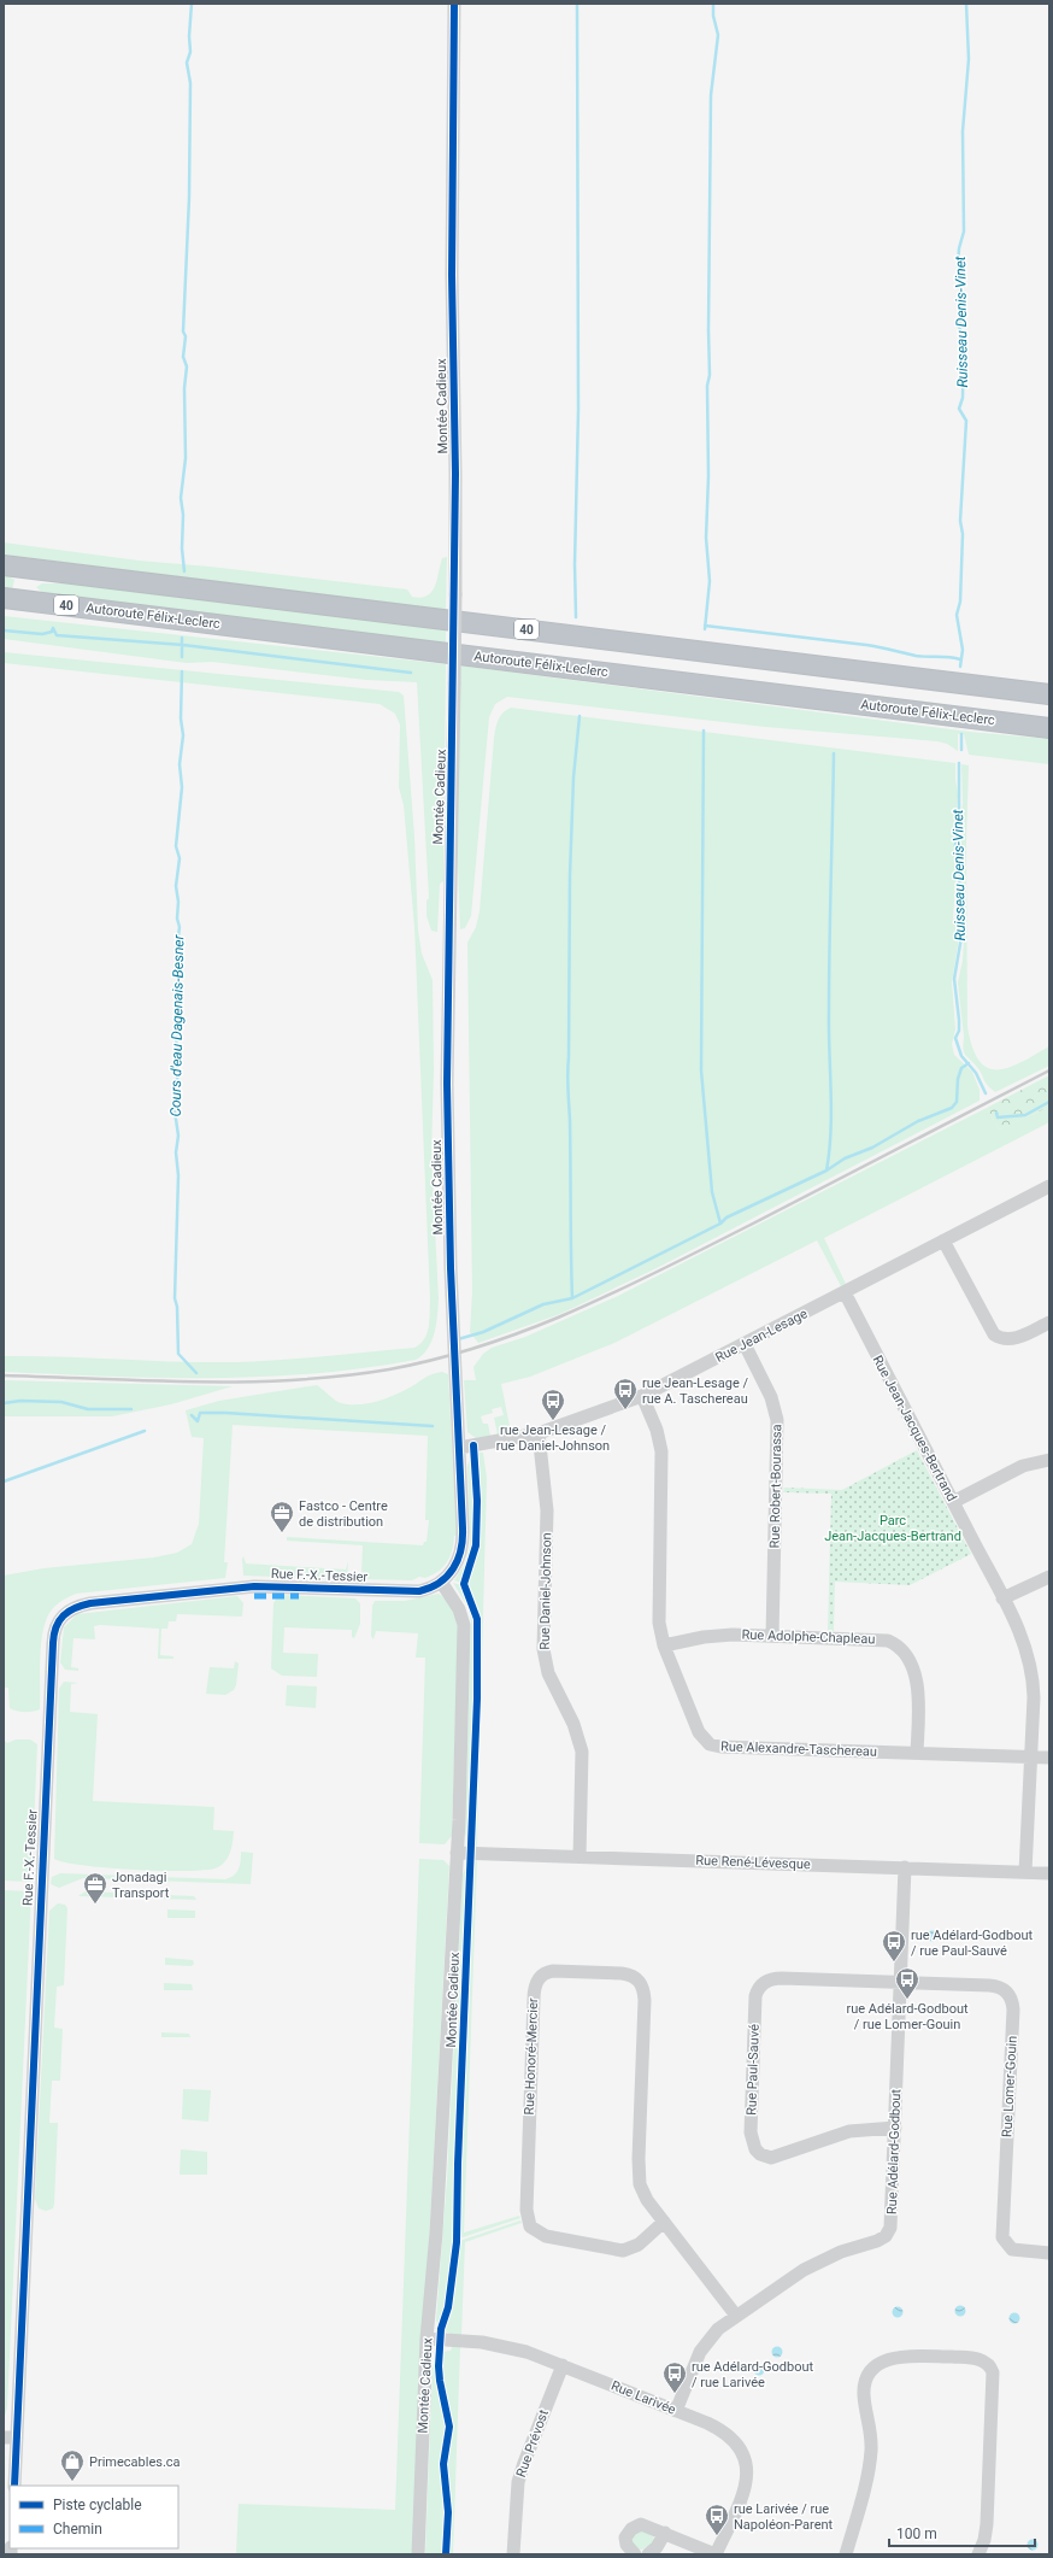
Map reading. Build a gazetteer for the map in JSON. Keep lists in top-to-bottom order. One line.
{"streets":{"highway":["40","Autoroute Félix-Leclerc"],"street":["Montée Cadieux","Rue Jean-Lesage","Rue Jean-Jacques-Bertrand","Rue Robert-Bourassa","Rue F.-X.-Tessier","Rue Daniel-Johnson","Rue Adolphe-Chapleau","Rue Alexandre-Taschereau","Rue René-Lévesque","Rue Honoré-Mercier","Rue Paul-Sauvé","Rue Lomer-Gouin","Rue Adélard-Godbout","Rue Larivée","Rue Prévost"]},"crossings":[["Montée Cadieux","Rue Jean-Lesage"],["Montée Cadieux","Rue F.-X.-Tessier"],["Montée Cadieux","Rue René-Lévesque"],["Montée Cadieux","Rue Larivée"],["Rue Jean-Lesage","Rue Jean-Jacques-Bertrand"],["Rue Jean-Lesage","Rue Robert-Bourassa"],["Rue Jean-Lesage","Rue Daniel-Johnson"],["Rue Jean-Lesage","Rue Alexandre-Taschereau"],["Rue Jean-Jacques-Bertrand","Rue Alexandre-Taschereau"],["Rue Jean-Jacques-Bertrand","Rue René-Lévesque"],["Rue Robert-Bourassa","Rue Adolphe-Chapleau"],["Rue Daniel-Johnson","Rue René-Lévesque"],["Rue Adolphe-Chapleau","Rue Alexandre-Taschereau"],["Rue René-Lévesque","Rue Adélard-Godbout"],["Rue Honoré-Mercier","Rue Adélard-Godbout"],["Rue Paul-Sauvé","Rue Lomer-Gouin"],["Rue Paul-Sauvé","Rue Adélard-Godbout"],["Rue Lomer-Gouin","Rue Adélard-Godbout"],["Rue Adélard-Godbout","Rue Larivée"],["Rue Larivée","Rue Prévost"]],"water":["Ruisseau Denis-Vinet","Cours d'eau Dagenais-Besner"],"parks":["Parc Jean-Jacques-Bertrand"],"places":{"bus stop":["rue Jean-Lesage / rue A. Taschereau","rue Jean-Lesage / rue Daniel-Johnson","rue Adélard-Godbout / rue Paul-Sauvé","rue Adélard-Godbout / rue Lomer-Gouin","rue Adélard-Godbout / rue Larivée","rue Larivée / rue Napoléon-Parent"],"office":["Fastco - Centre de distribution","Jonadagi Transport"],"shop":["Primecables.ca"]},"legend":["Piste cyclable","Chemin"],"scale_bar":"100 m"}
